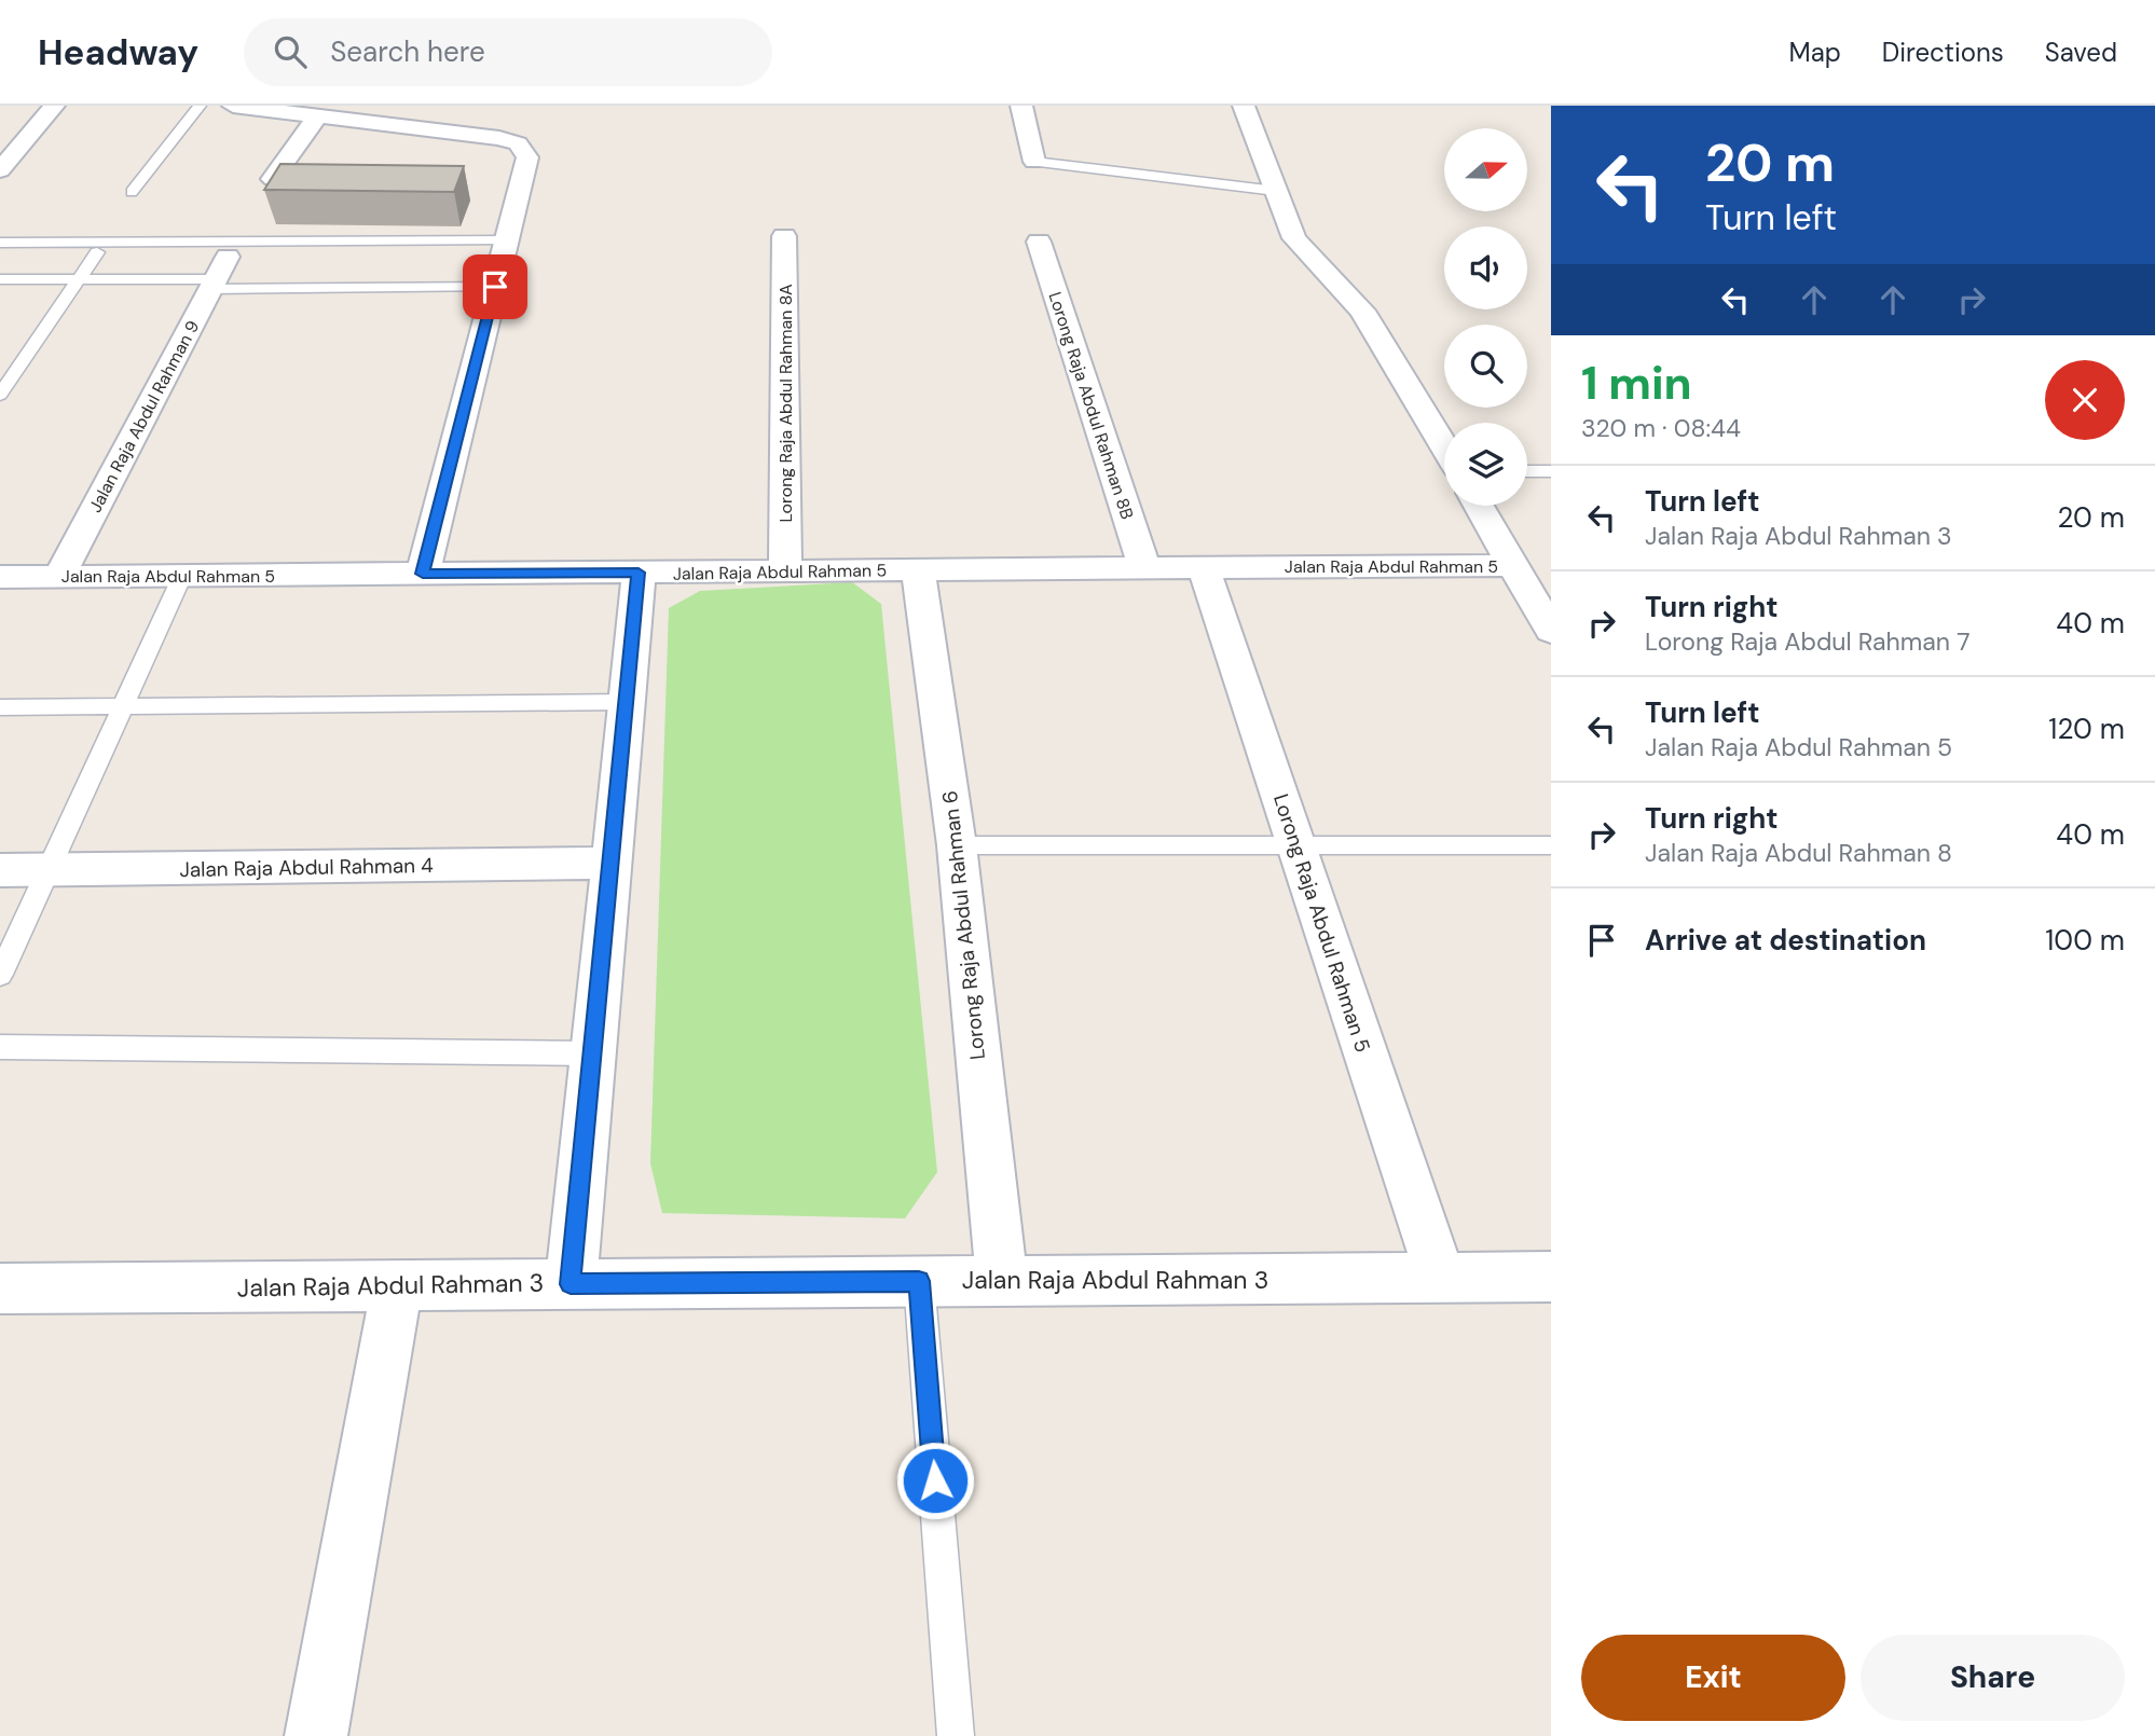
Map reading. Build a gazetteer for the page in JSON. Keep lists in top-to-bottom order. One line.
{"streets":{"street":["Lorong Raja Abdul Rahman 8A","Lorong Raja Abdul Rahman 8B","Jalan Raja Abdul Rahman 9","Jalan Raja Abdul Rahman 5","Jalan Raja Abdul Rahman 4","Lorong Raja Abdul Rahman 5","Lorong Raja Abdul Rahman 6","Jalan Raja Abdul Rahman 3"]},"crossings":[["Lorong Raja Abdul Rahman 8A","Jalan Raja Abdul Rahman 5"],["Lorong Raja Abdul Rahman 8B","Jalan Raja Abdul Rahman 5"],["Jalan Raja Abdul Rahman 9","Jalan Raja Abdul Rahman 5"],["Jalan Raja Abdul Rahman 5","Lorong Raja Abdul Rahman 5"],["Jalan Raja Abdul Rahman 5","Lorong Raja Abdul Rahman 6"],["Lorong Raja Abdul Rahman 5","Jalan Raja Abdul Rahman 3"],["Lorong Raja Abdul Rahman 6","Jalan Raja Abdul Rahman 3"]],"north":"right","page":{"header":"Headway","search":"Search here","nav":["Map","Directions","Saved"],"turn":["20 m","Turn left"],"heading":["1 min","320 m · 08:44"],"list":[{"name":"Turn left","note":"Jalan Raja Abdul Rahman 3","value":"20 m"},{"name":"Turn right","note":"Lorong Raja Abdul Rahman 7","value":"40 m"},{"name":"Turn left","note":"Jalan Raja Abdul Rahman 5","value":"120 m"},{"name":"Turn right","note":"Jalan Raja Abdul Rahman 8","value":"40 m"},{"name":"Arrive at destination","value":"100 m"}],"buttons":["Exit","Share"]}}
